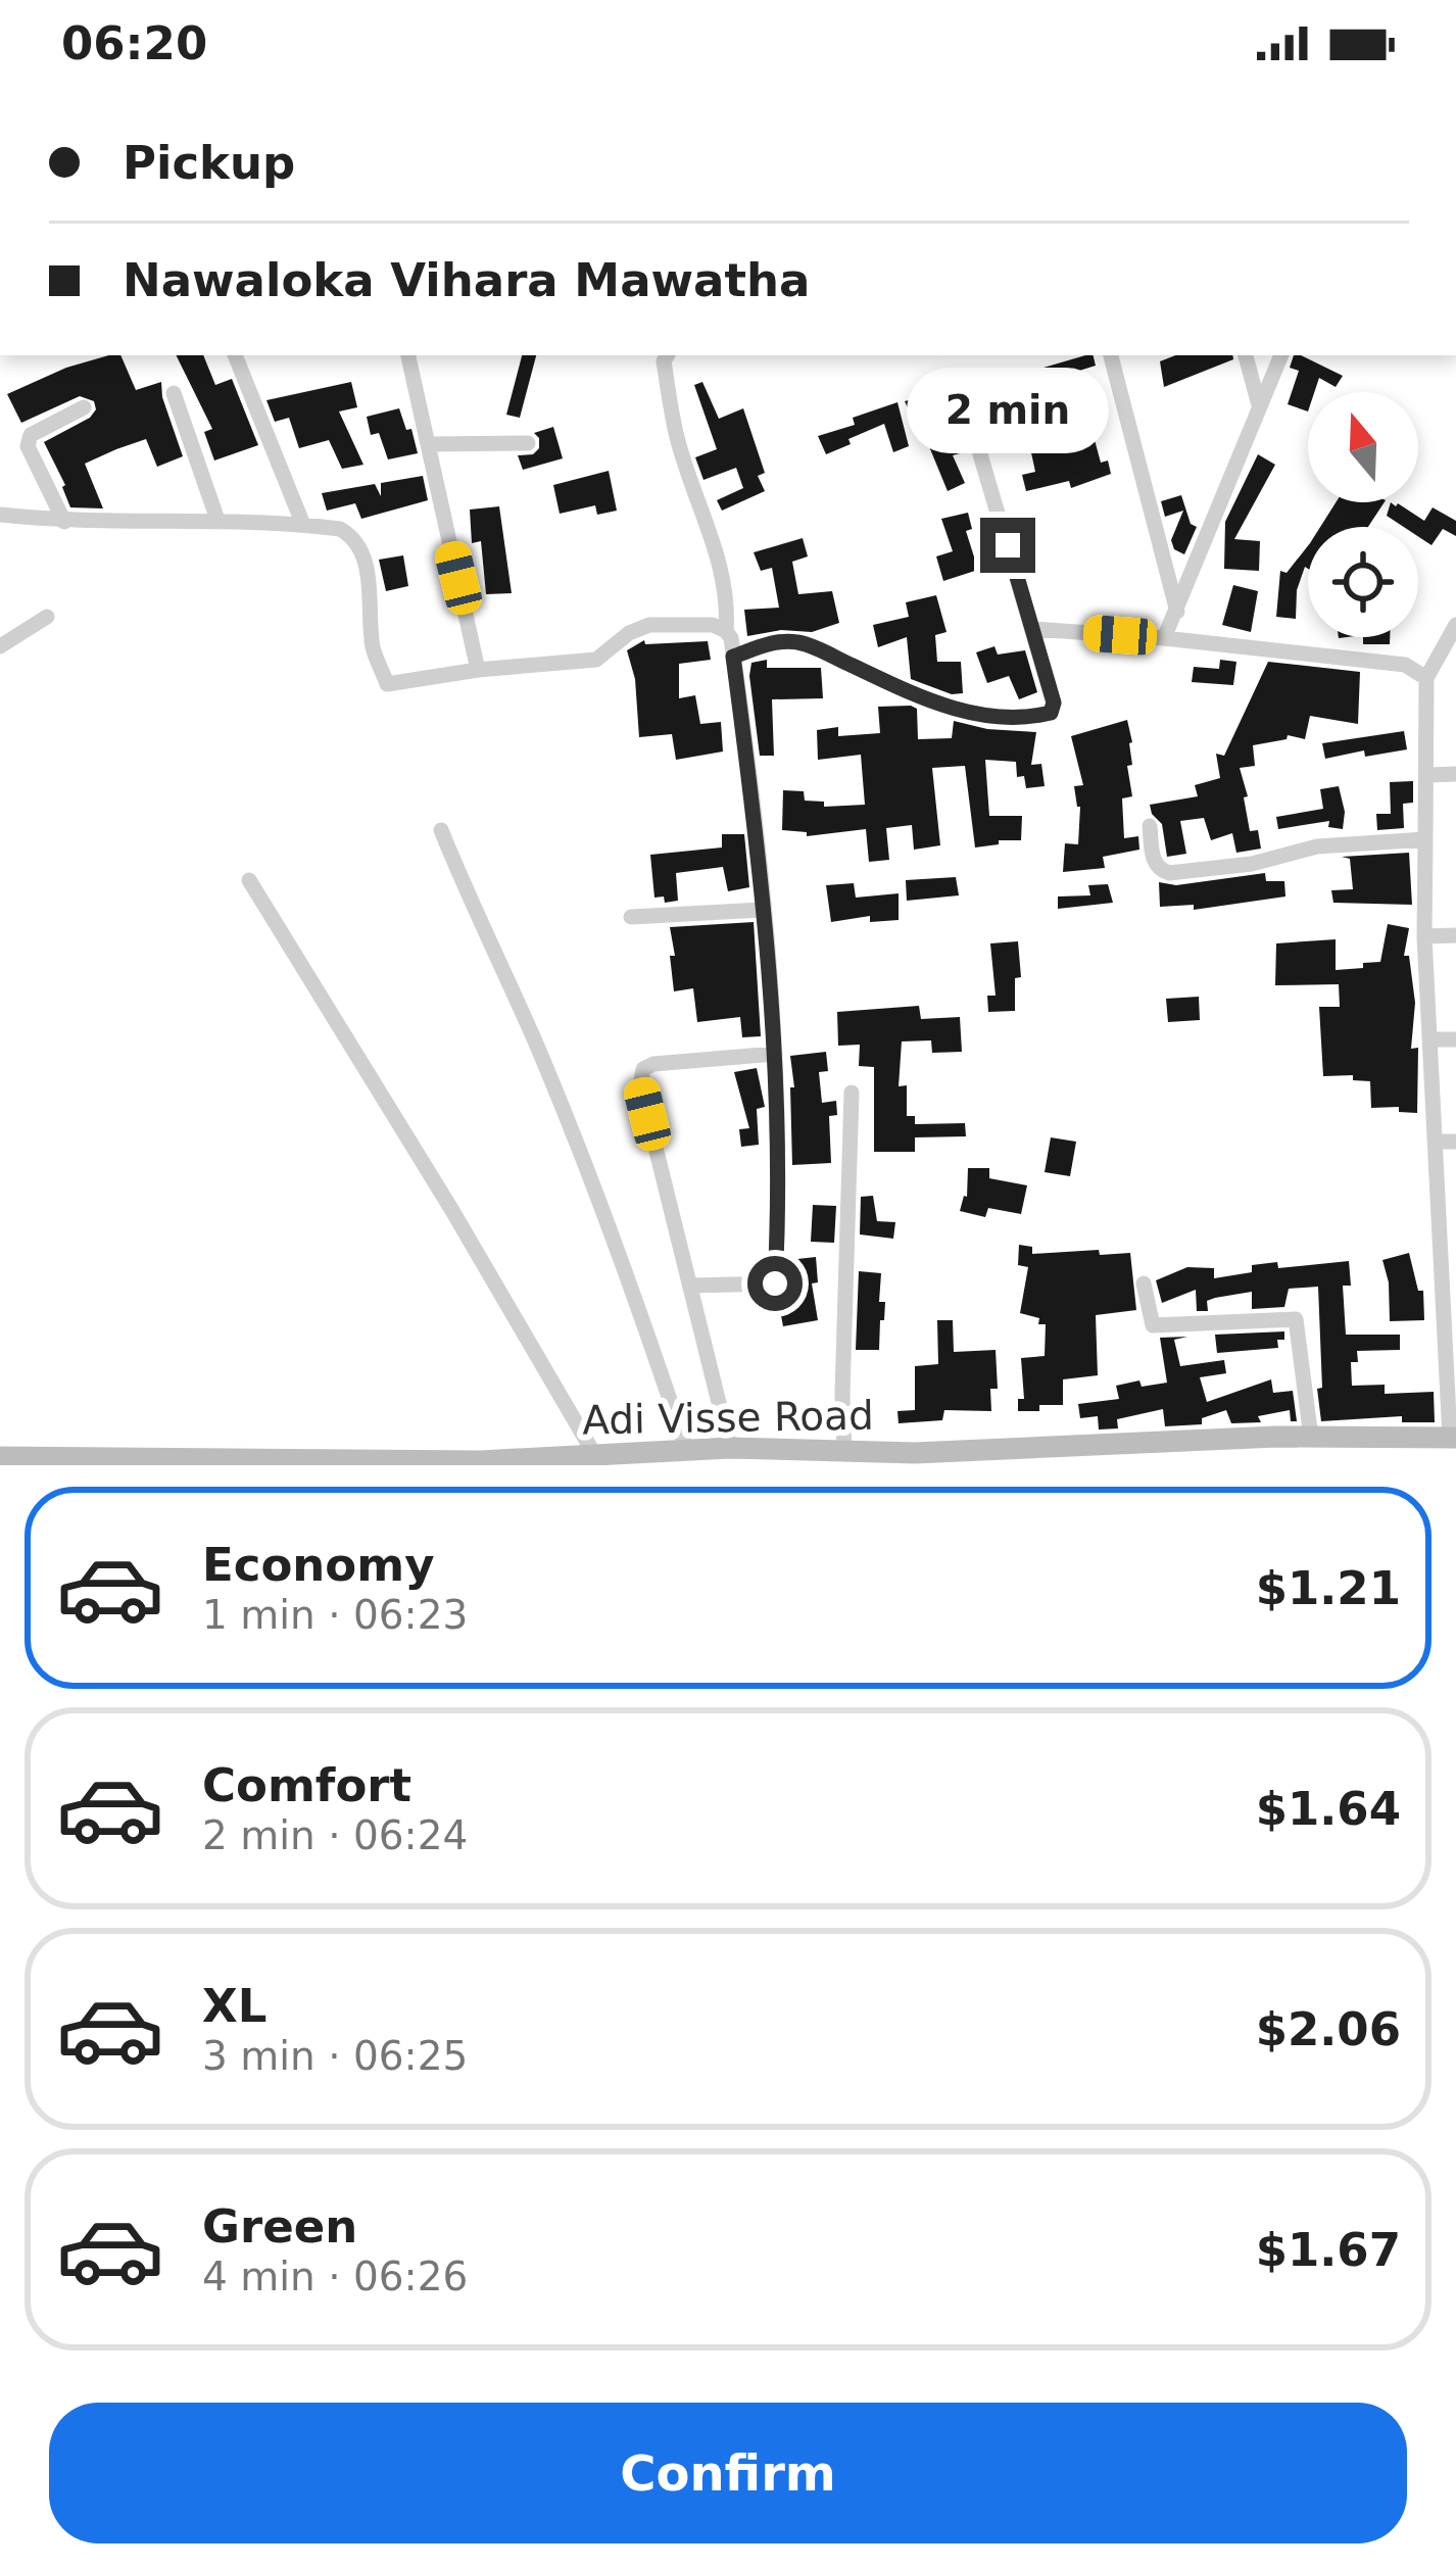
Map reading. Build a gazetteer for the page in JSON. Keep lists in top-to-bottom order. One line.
{"streets":{"street":["Adi Visse Road"]},"north":"top","page":{"status":"06:20","banner":["Pickup","Nawaloka Vihara Mawatha"],"bubble":"2 min","list":[{"name":"Economy","note":"1 min · 06:23","value":"$1.21"},{"name":"Comfort","note":"2 min · 06:24","value":"$1.64"},{"name":"XL","note":"3 min · 06:25","value":"$2.06"},{"name":"Green","note":"4 min · 06:26","value":"$1.67"}],"buttons":"Confirm"}}
